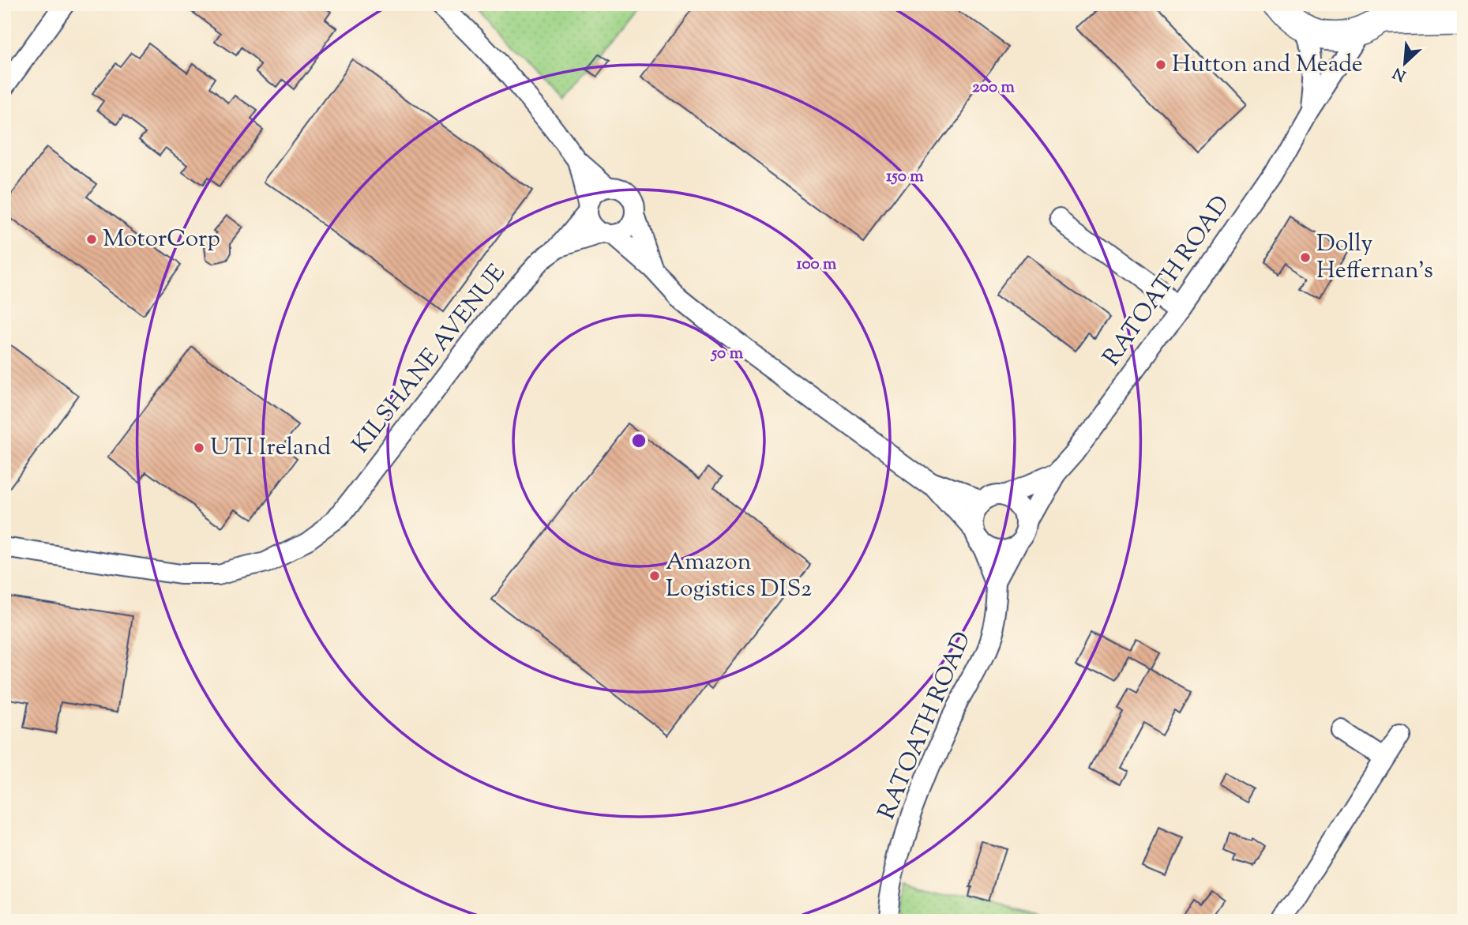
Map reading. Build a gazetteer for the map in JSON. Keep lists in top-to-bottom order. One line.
{"streets":{"street":["RATOATH ROAD","KILSHANE AVENUE"]},"places":["Hutton and Meade","MotorCorp","Dolly Heffernan's","UTI Ireland","Amazon Logistics DIS2"],"north":"bottom left","rings":["200 m","150 m","100 m","50 m"]}
